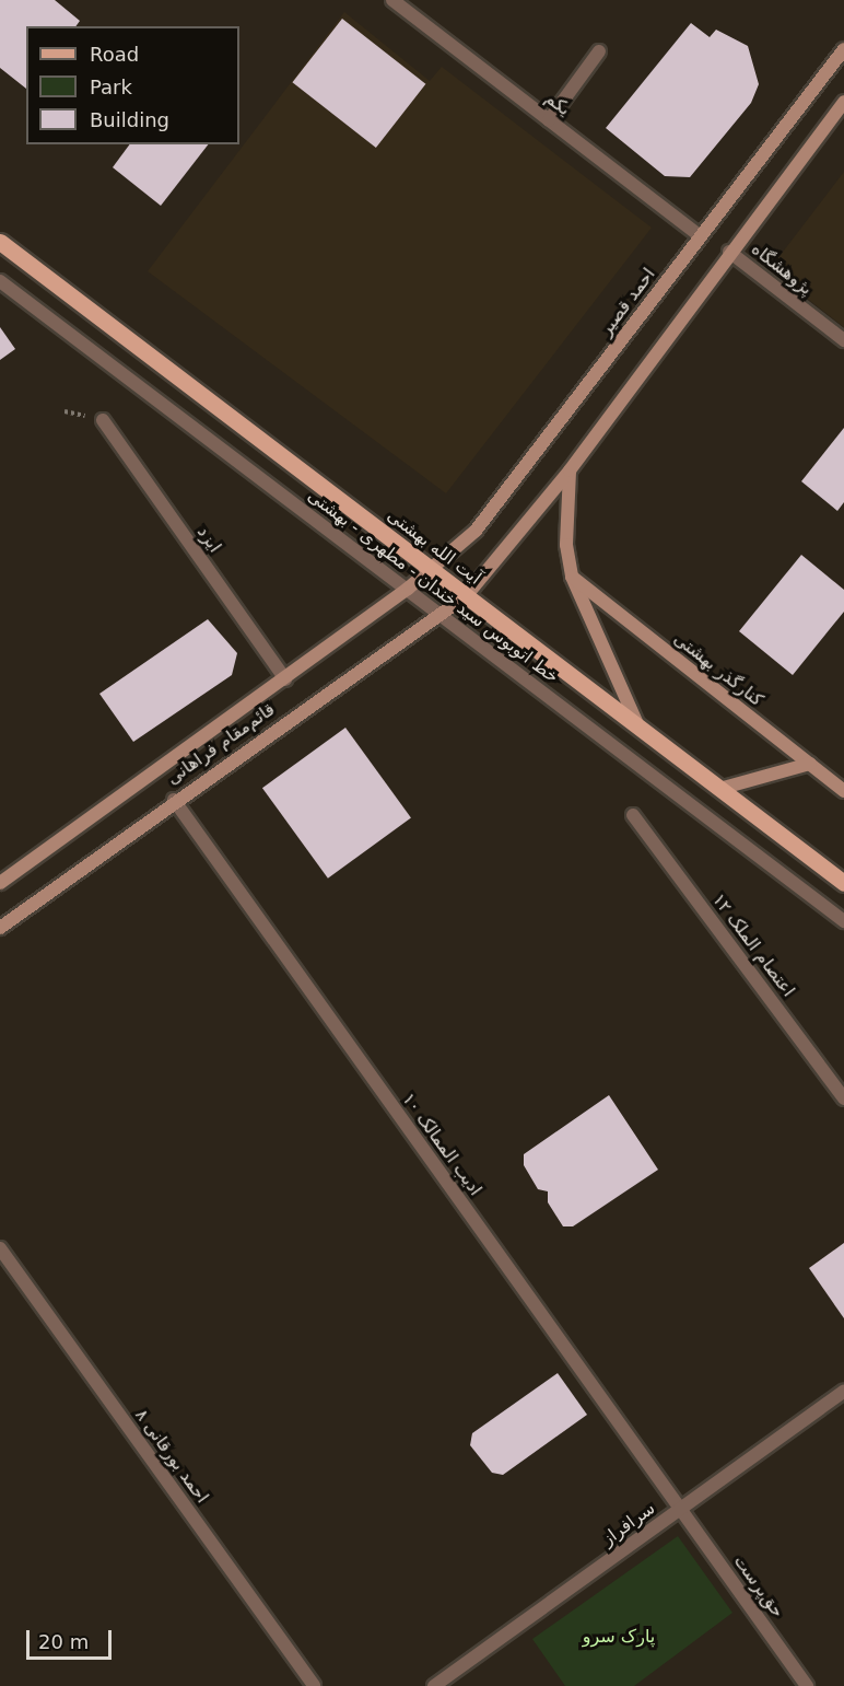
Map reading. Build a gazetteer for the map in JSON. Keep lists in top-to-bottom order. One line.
{"streets":{"main road":["احمد قصیر","آیت الله بهشتی","کنارگذر بهشتی","قائم‌مقام فراهانی"],"street":["یکم","پژوهشگاه","ایزد","خط اتوبوس سید خندان - مطهری - بهشتی","اعتصام الملک ۱۲","ادیب الممالک ۱۰","احمد بورقانی ۸","سرافراز","حق‌پرست"]},"crossings":[["یکم","احمد قصیر"],["احمد قصیر","آیت الله بهشتی"],["احمد قصیر","قائم‌مقام فراهانی"],["ایزد","قائم‌مقام فراهانی"],["آیت الله بهشتی","قائم‌مقام فراهانی"],["خط اتوبوس سید خندان - مطهری - بهشتی","قائم‌مقام فراهانی"],["قائم‌مقام فراهانی","ادیب الممالک ۱۰"],["ادیب الممالک ۱۰","سرافراز"],["ادیب الممالک ۱۰","حق‌پرست"],["سرافراز","حق‌پرست"]],"parks":["پارک سرو"],"legend":["Road","Park","Building"],"scale_bar":"20 m"}
